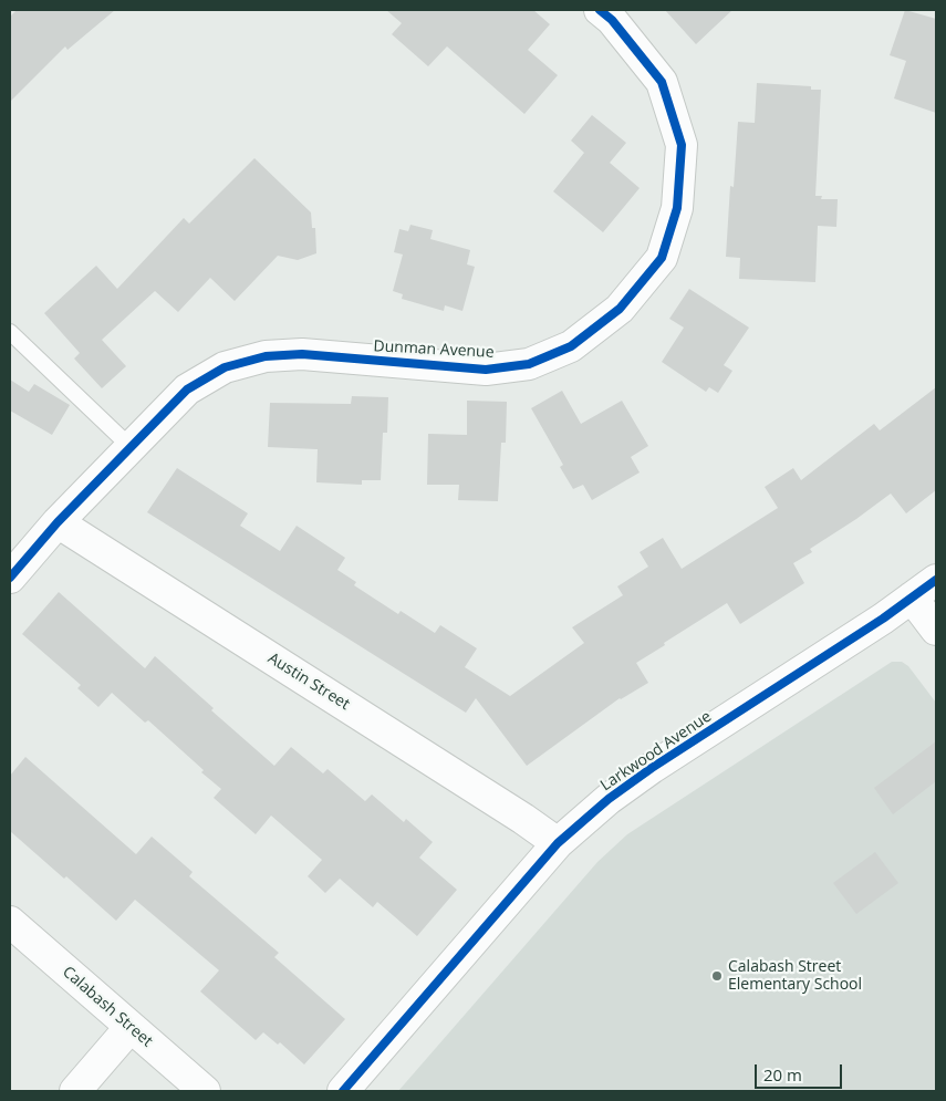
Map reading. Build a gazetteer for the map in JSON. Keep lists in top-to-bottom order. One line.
{"streets":{"street":["Dunman Avenue","Austin Street","Larkwood Avenue","Calabash Street"]},"crossings":[["Dunman Avenue","Austin Street"],["Austin Street","Larkwood Avenue"]],"places":["Calabash Street Elementary School"],"scale_bar":"20 m"}
